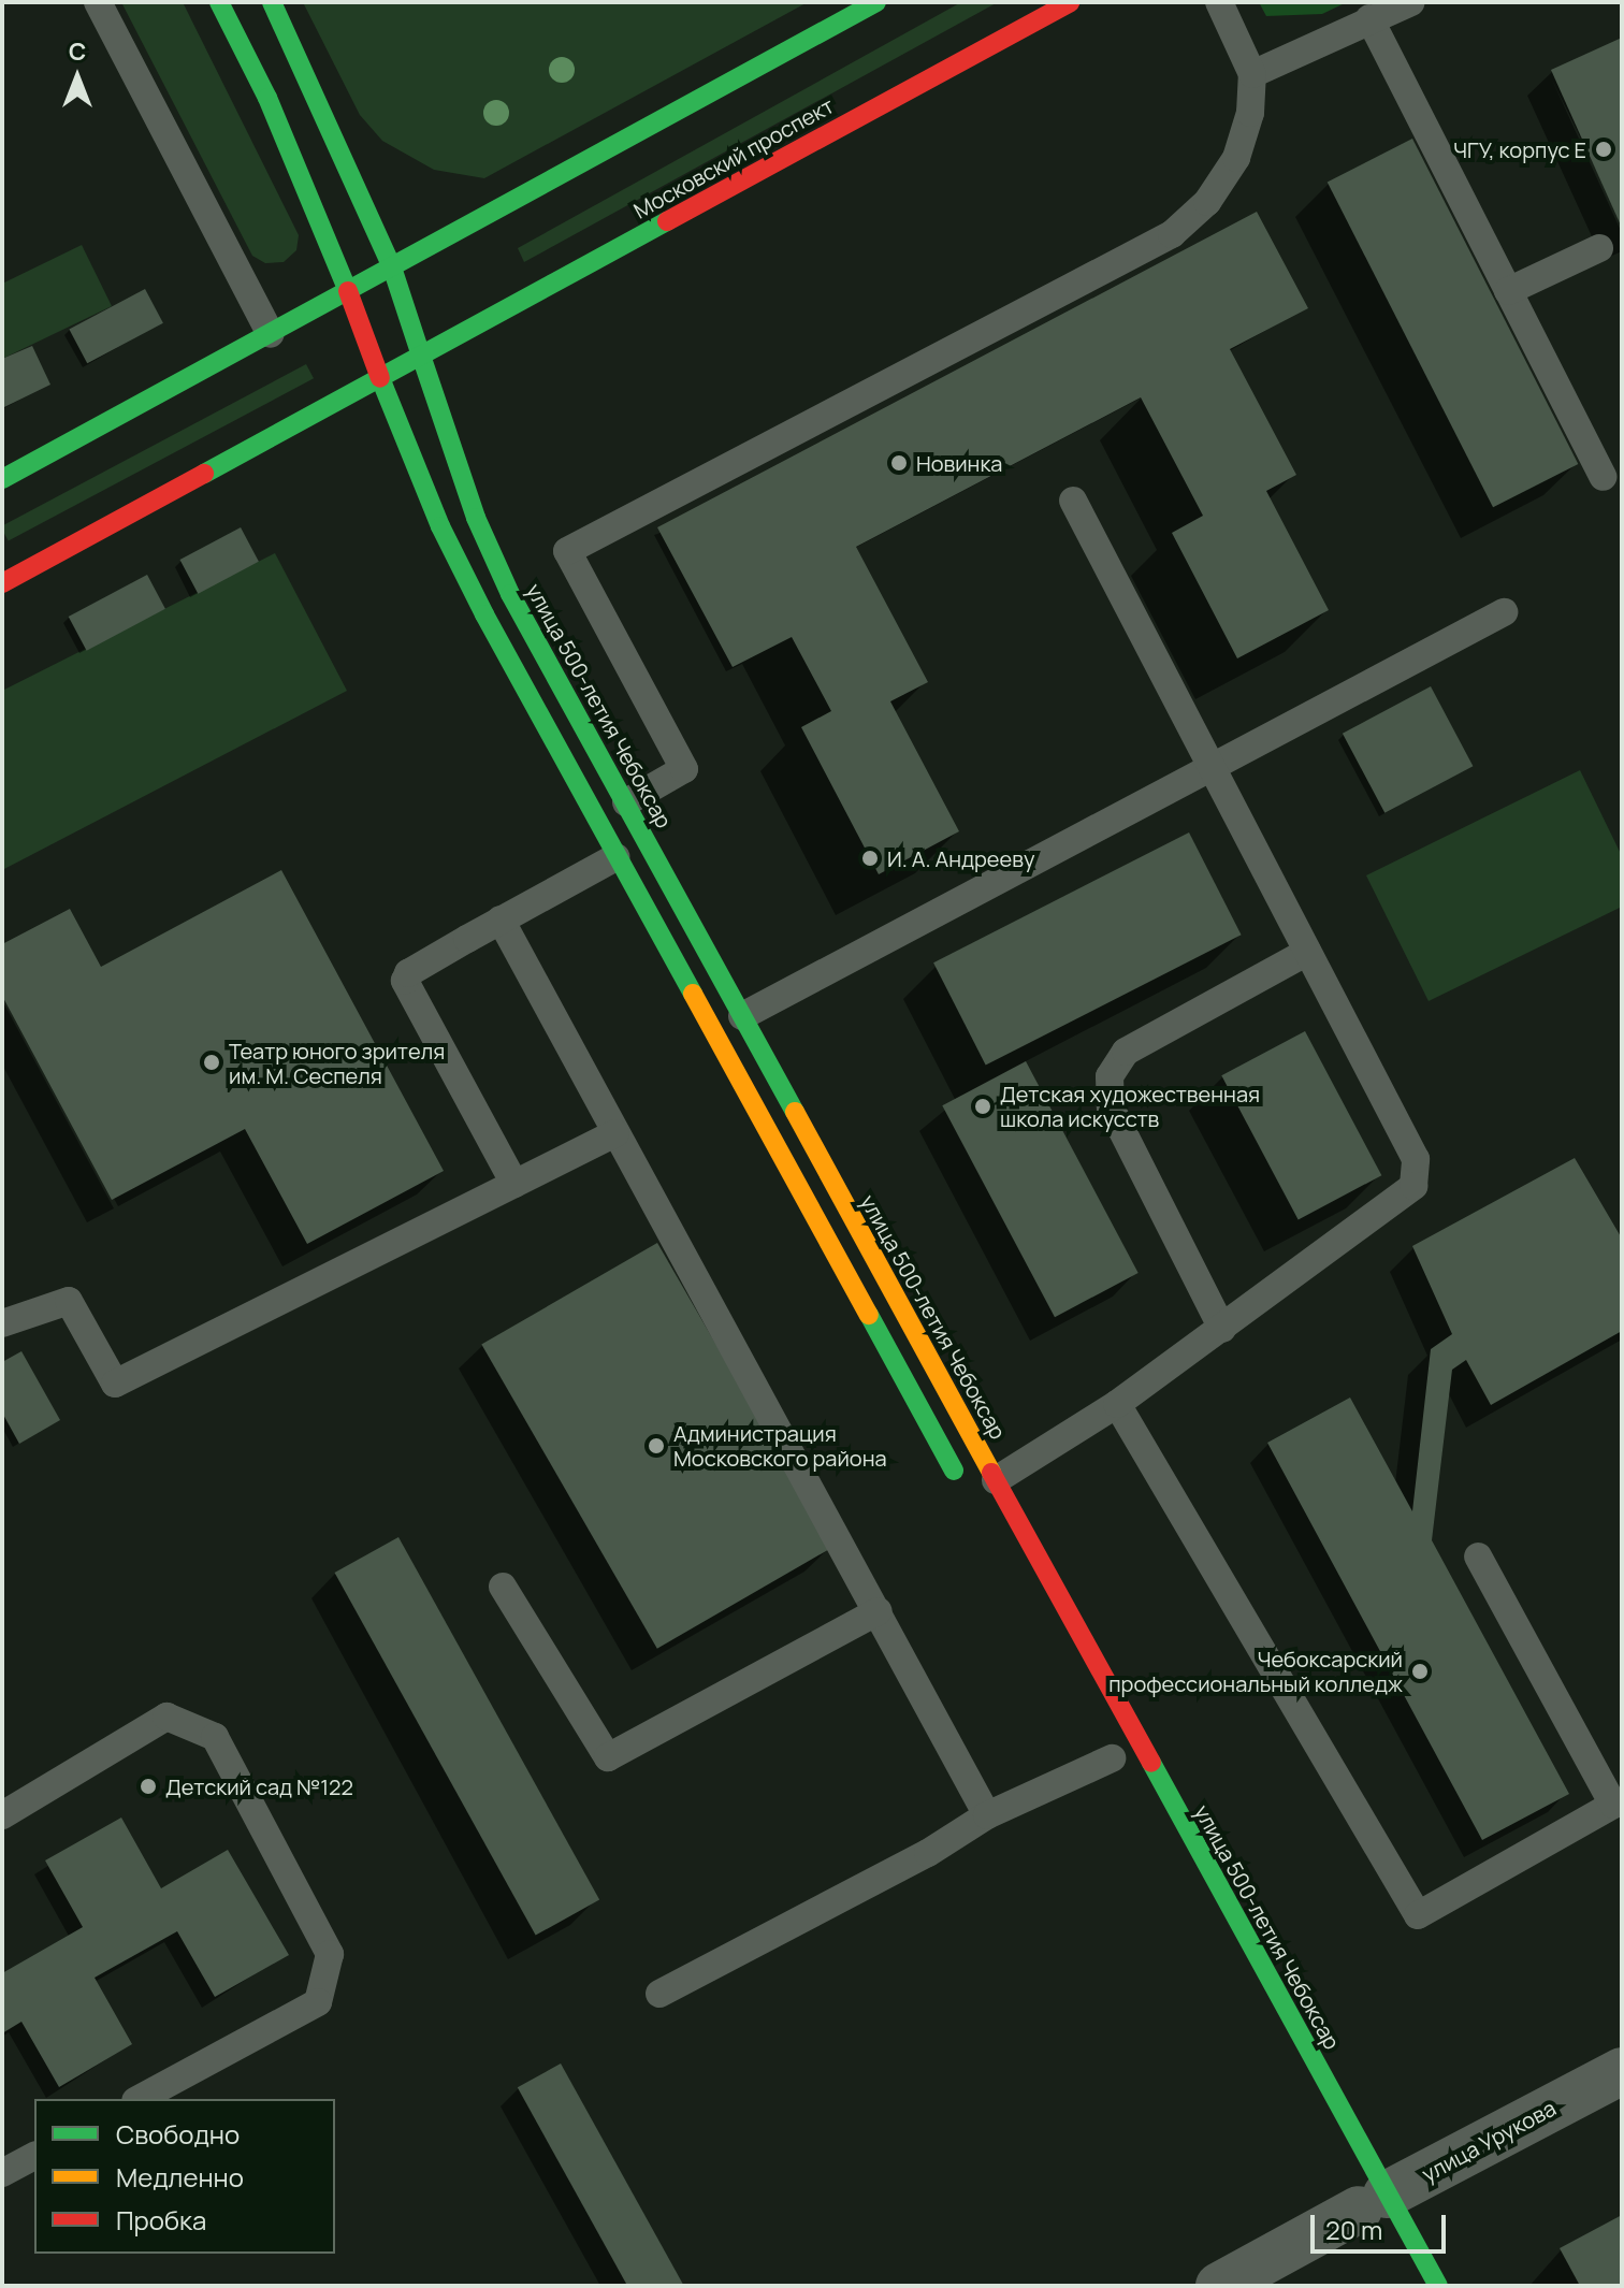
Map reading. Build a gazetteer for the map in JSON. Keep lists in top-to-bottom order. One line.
{"streets":{"street":["Московский проспект","улица 500-летия Чебоксар","улица Урукова"]},"crossings":[["Московский проспект","улица 500-летия Чебоксар"],["улица 500-летия Чебоксар","улица Урукова"]],"places":["ЧГУ, корпус Е","Новинка","И. А. Андрееву","Театр юного зрителя им. М. Сеспеля","Детская художественная школа искусств","Администрация Московского района","Чебоксарский профессиональный колледж","Детский сад №122"],"legend":["Свободно","Медленно","Пробка"],"scale_bar":"20 m","north":"top"}
